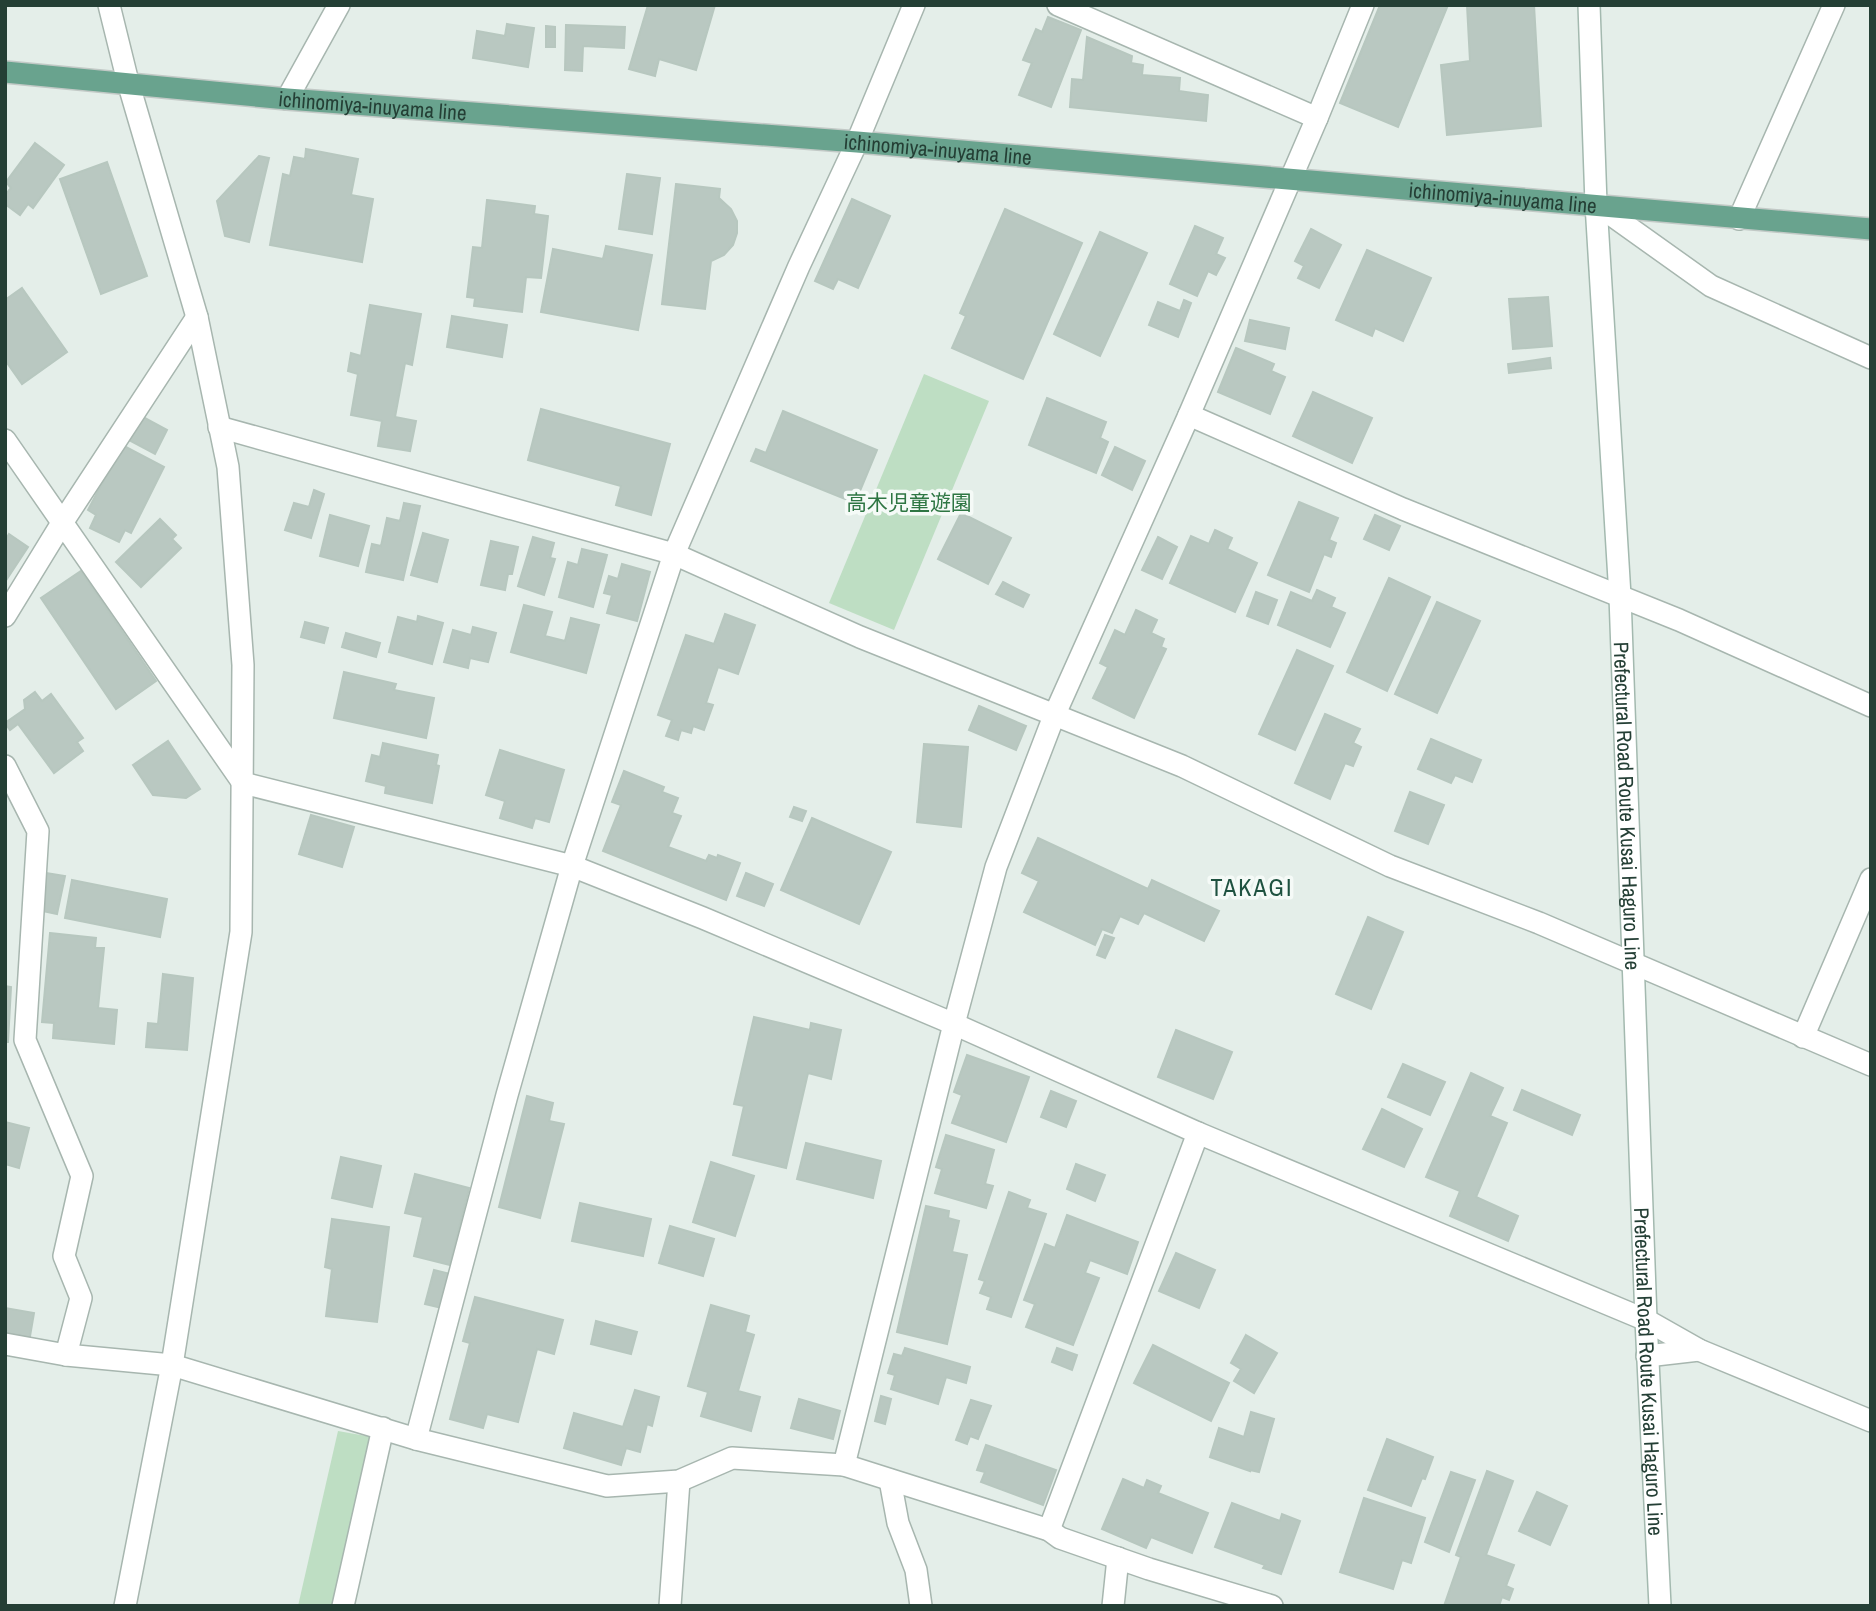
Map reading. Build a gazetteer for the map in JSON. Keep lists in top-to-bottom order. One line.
{"streets":{"main road":["ichinomiya-inuyama line"],"street":["Prefectural Road Route Kusai Haguro Line"]},"crossings":[["ichinomiya-inuyama line","Prefectural Road Route Kusai Haguro Line"]],"districts":["TAKAGI"],"parks":["高木児童遊園"]}
